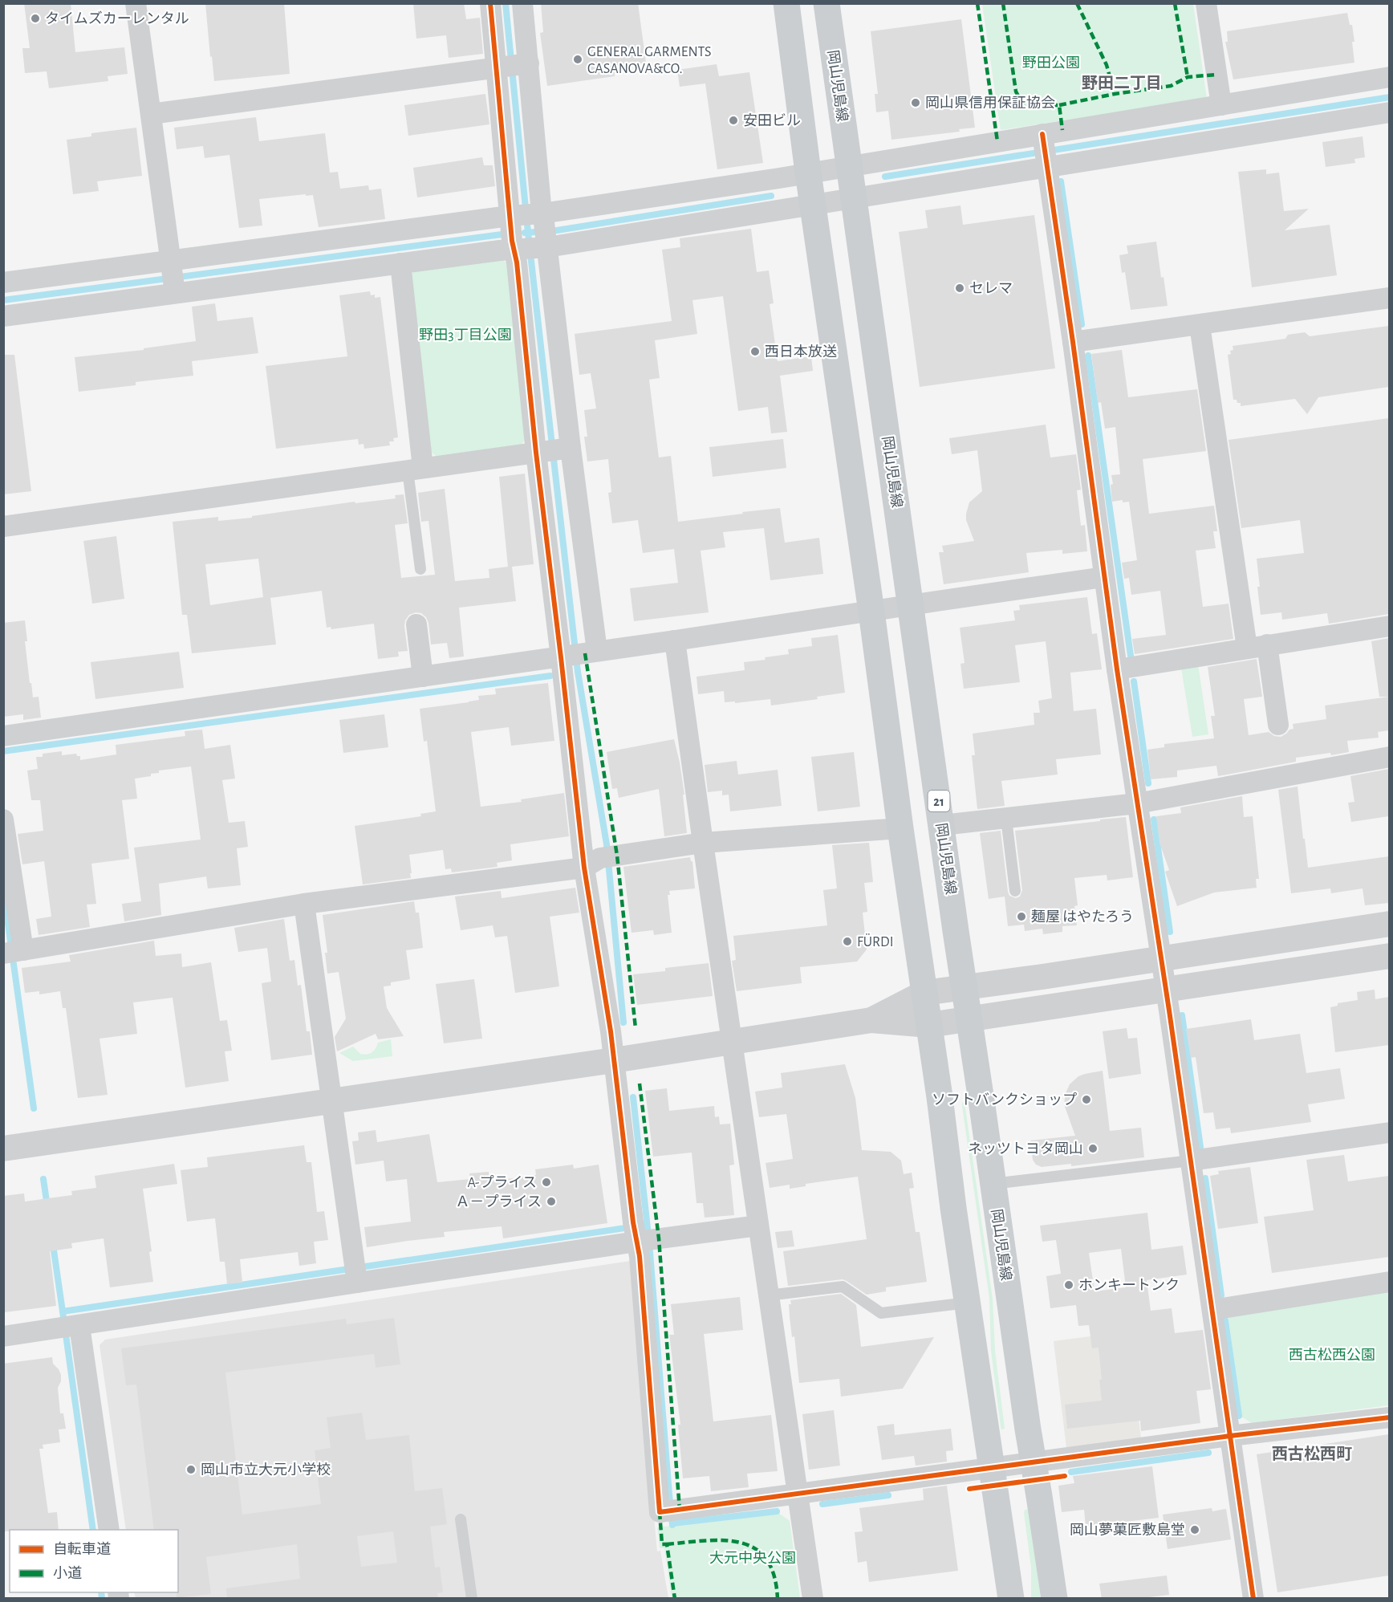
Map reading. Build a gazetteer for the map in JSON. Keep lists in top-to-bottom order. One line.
{"streets":{"main road":["岡山児島線","21"]},"districts":["野田二丁目","西古松西町"],"parks":["野田公園","野田3丁目公園","西古松西公園","大元中央公園"],"places":["タイムズカーレンタル","GENERAL GARMENTS CASANOVA&CO.","岡山県信用保証協会","安田ビル","セレマ","西日本放送","麺屋 はやたろう","FÜRDI","ソフトバンクショップ","ネッツトヨタ岡山","A-プライス","Ａ－プライス","ホンキートンク","岡山市立大元小学校","岡山夢菓匠敷島堂"],"legend":["自転車道","小道"]}
